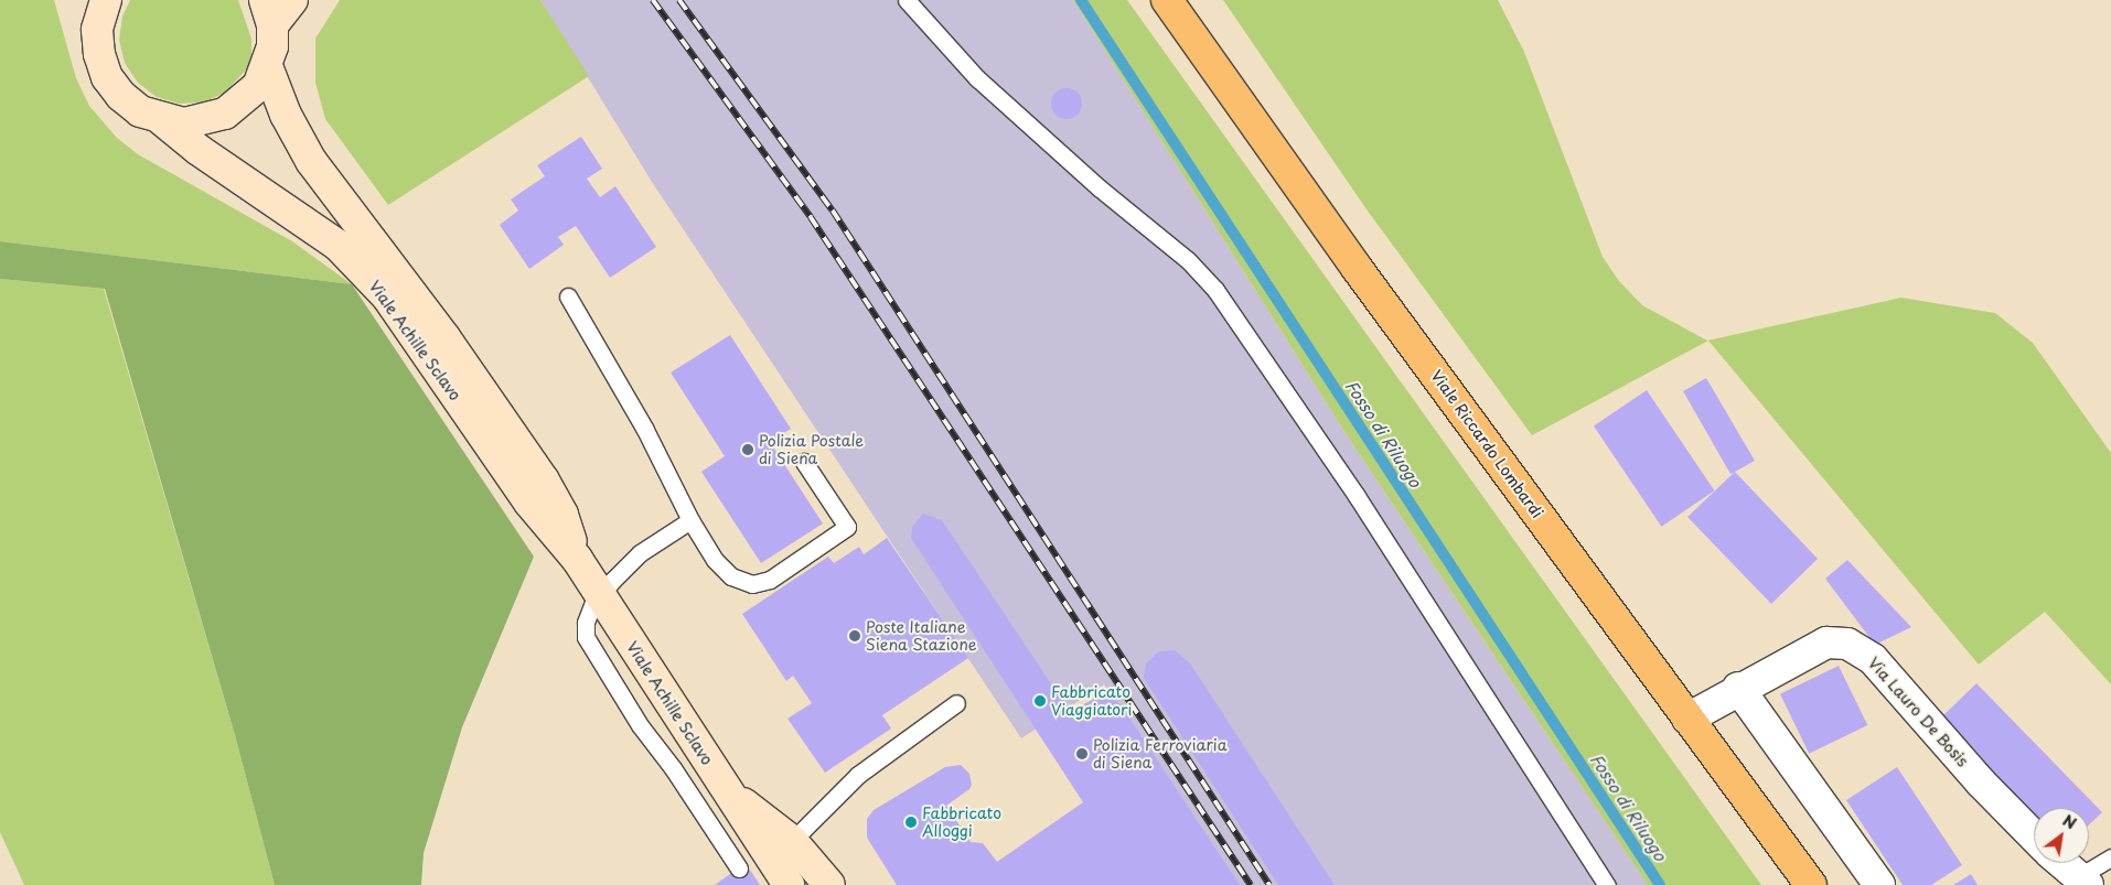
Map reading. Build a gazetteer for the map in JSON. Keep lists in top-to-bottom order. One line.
{"streets":{"main road":["Viale Achille Sclavo","Viale Riccardo Lombardi"],"street":["Via Lauro De Bosis"]},"crossings":[["Viale Riccardo Lombardi","Via Lauro De Bosis"]],"water":["Fosso di Riluogo"],"places":["Polizia Postale di Siena","Poste Italiane Siena Stazione","Fabbricato Viaggiatori","Polizia Ferroviaria di Siena","Fabbricato Alloggi"],"north":"top right"}
